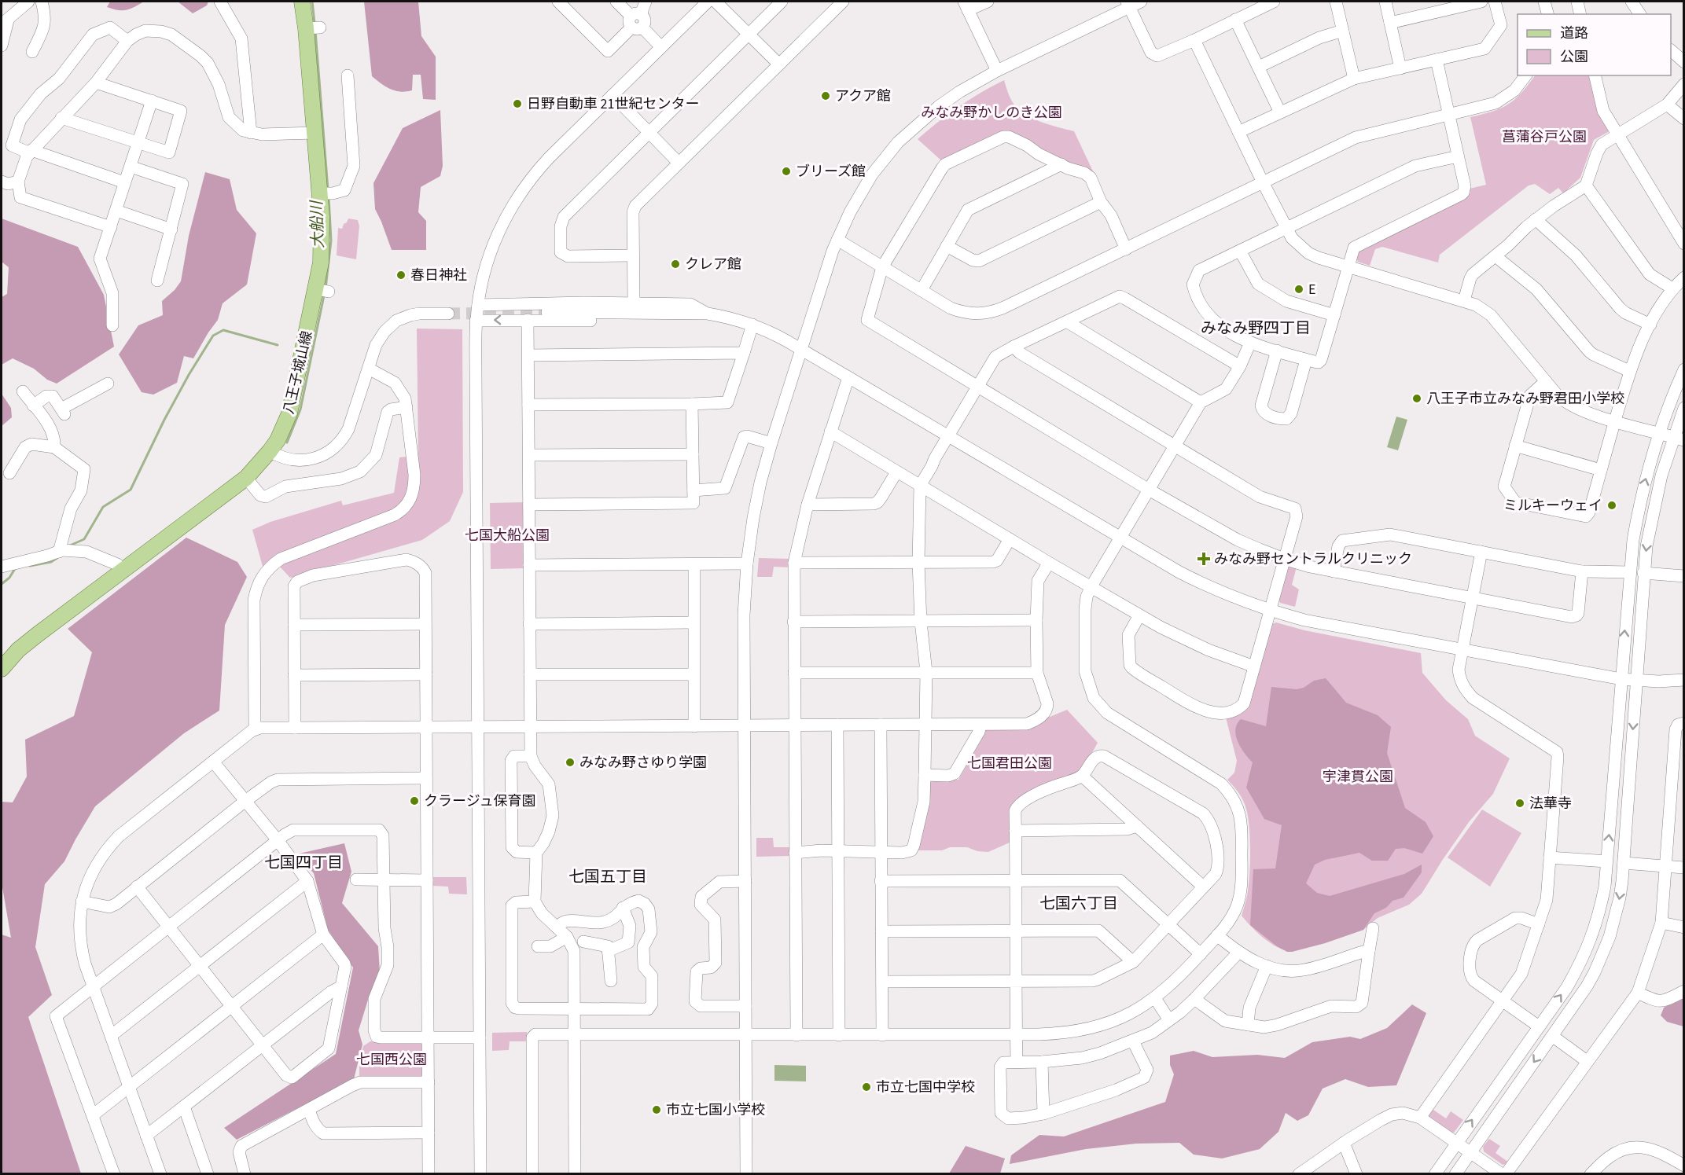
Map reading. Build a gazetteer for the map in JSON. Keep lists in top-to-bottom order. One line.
{"streets":{"main road":["八王子城山線"]},"districts":["みなみ野四丁目","七国四丁目","七国五丁目","七国六丁目"],"water":["大船川"],"parks":["みなみ野かしのき公園","菖蒲谷戸公園","七国大船公園","七国君田公園","宇津貫公園","七国西公園"],"places":{"other":["アクア館","日野自動車 21世紀センター","ブリーズ館","クレア館","春日神社","E","八王子市立みなみ野君田小学校","ミルキーウェイ","みなみ野さゆり学園","クラージュ保育園","法華寺","市立七国中学校","市立七国小学校"],"health":["みなみ野セントラルクリニック"]},"legend":["道路","公園"]}
